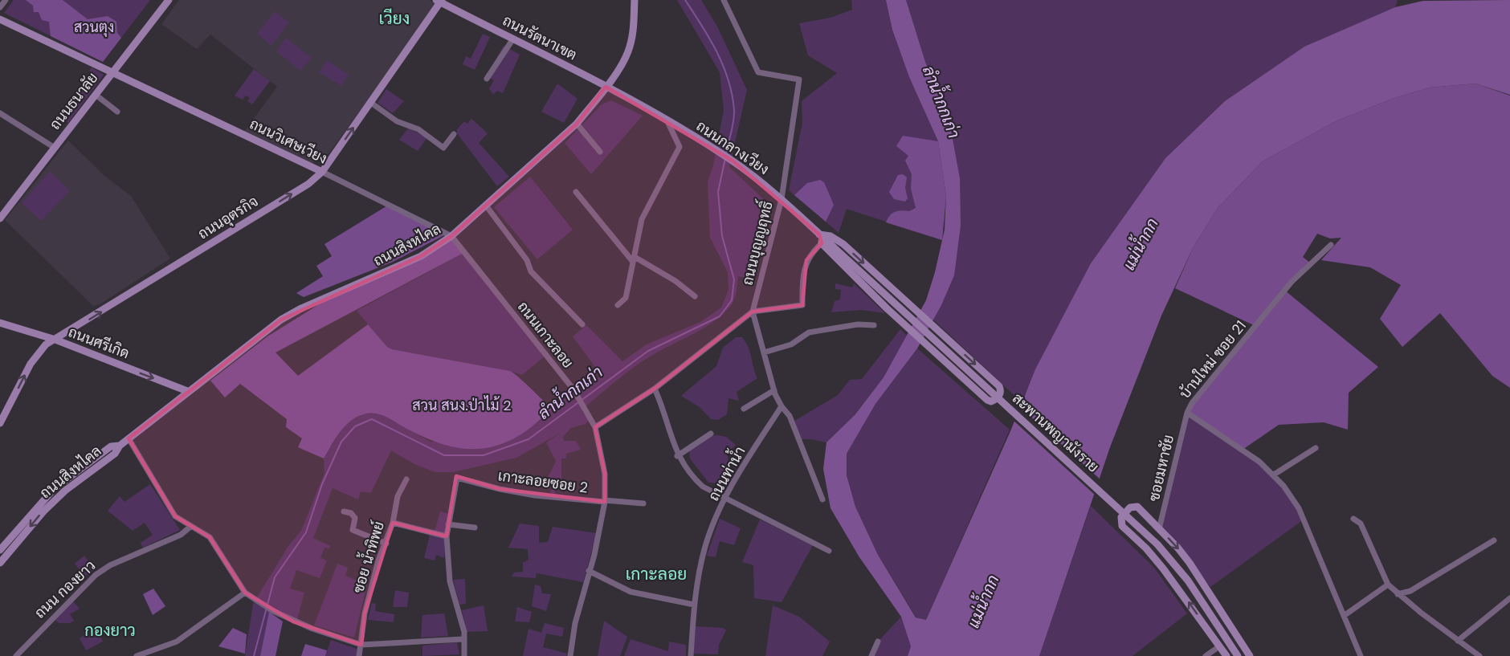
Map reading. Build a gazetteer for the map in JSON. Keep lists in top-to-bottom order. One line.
{"streets":{"main road":["ถนนรัตนาเขต","ถนนธนาลัย","ถนนวิเศษเวียง","ถนนกลางเวียง","ถนนอุตรกิจ","ถนนสิงหไคล","ถนนศรีเกิด","สะพานพญามังราย"],"street":["ถนนบุญญฤทธิ์","ถนนเกาะลอย","บ้านใหม่ ซอย 21","ซอยมหาชัย","ถนนท่าน้ำ","เกาะลอยซอย 2","ซอย น้ำทิพย์","ถนน กองยาว"]},"crossings":[["ถนนรัตนาเขต","ถนนกลางเวียง"],["ถนนรัตนาเขต","ถนนอุตรกิจ"],["ถนนรัตนาเขต","ถนนสิงหไคล"],["ถนนธนาลัย","ถนนวิเศษเวียง"],["ถนนวิเศษเวียง","ถนนอุตรกิจ"],["ถนนวิเศษเวียง","ถนนสิงหไคล"],["ถนนวิเศษเวียง","ถนนเกาะลอย"],["ถนนกลางเวียง","ถนนบุญญฤทธิ์"],["ถนนกลางเวียง","ถนนสิงหไคล"],["ถนนกลางเวียง","สะพานพญามังราย"],["ถนนอุตรกิจ","ถนนศรีเกิด"],["ถนนสิงหไคล","ถนนเกาะลอย"],["ถนนสิงหไคล","ถนนศรีเกิด"],["ถนนเกาะลอย","เกาะลอยซอย 2"],["บ้านใหม่ ซอย 21","ซอยมหาชัย"]],"one_way":["ถนนอุตรกิจ","ถนนศรีเกิด"],"districts":["เวียง","เกาะลอย","กองยาว"],"water":["ลำน้ำกกเก่า","แม่น้ำกก"],"parks":["สวนตุง","สวน สนง.ป่าไม้ 2"]}
